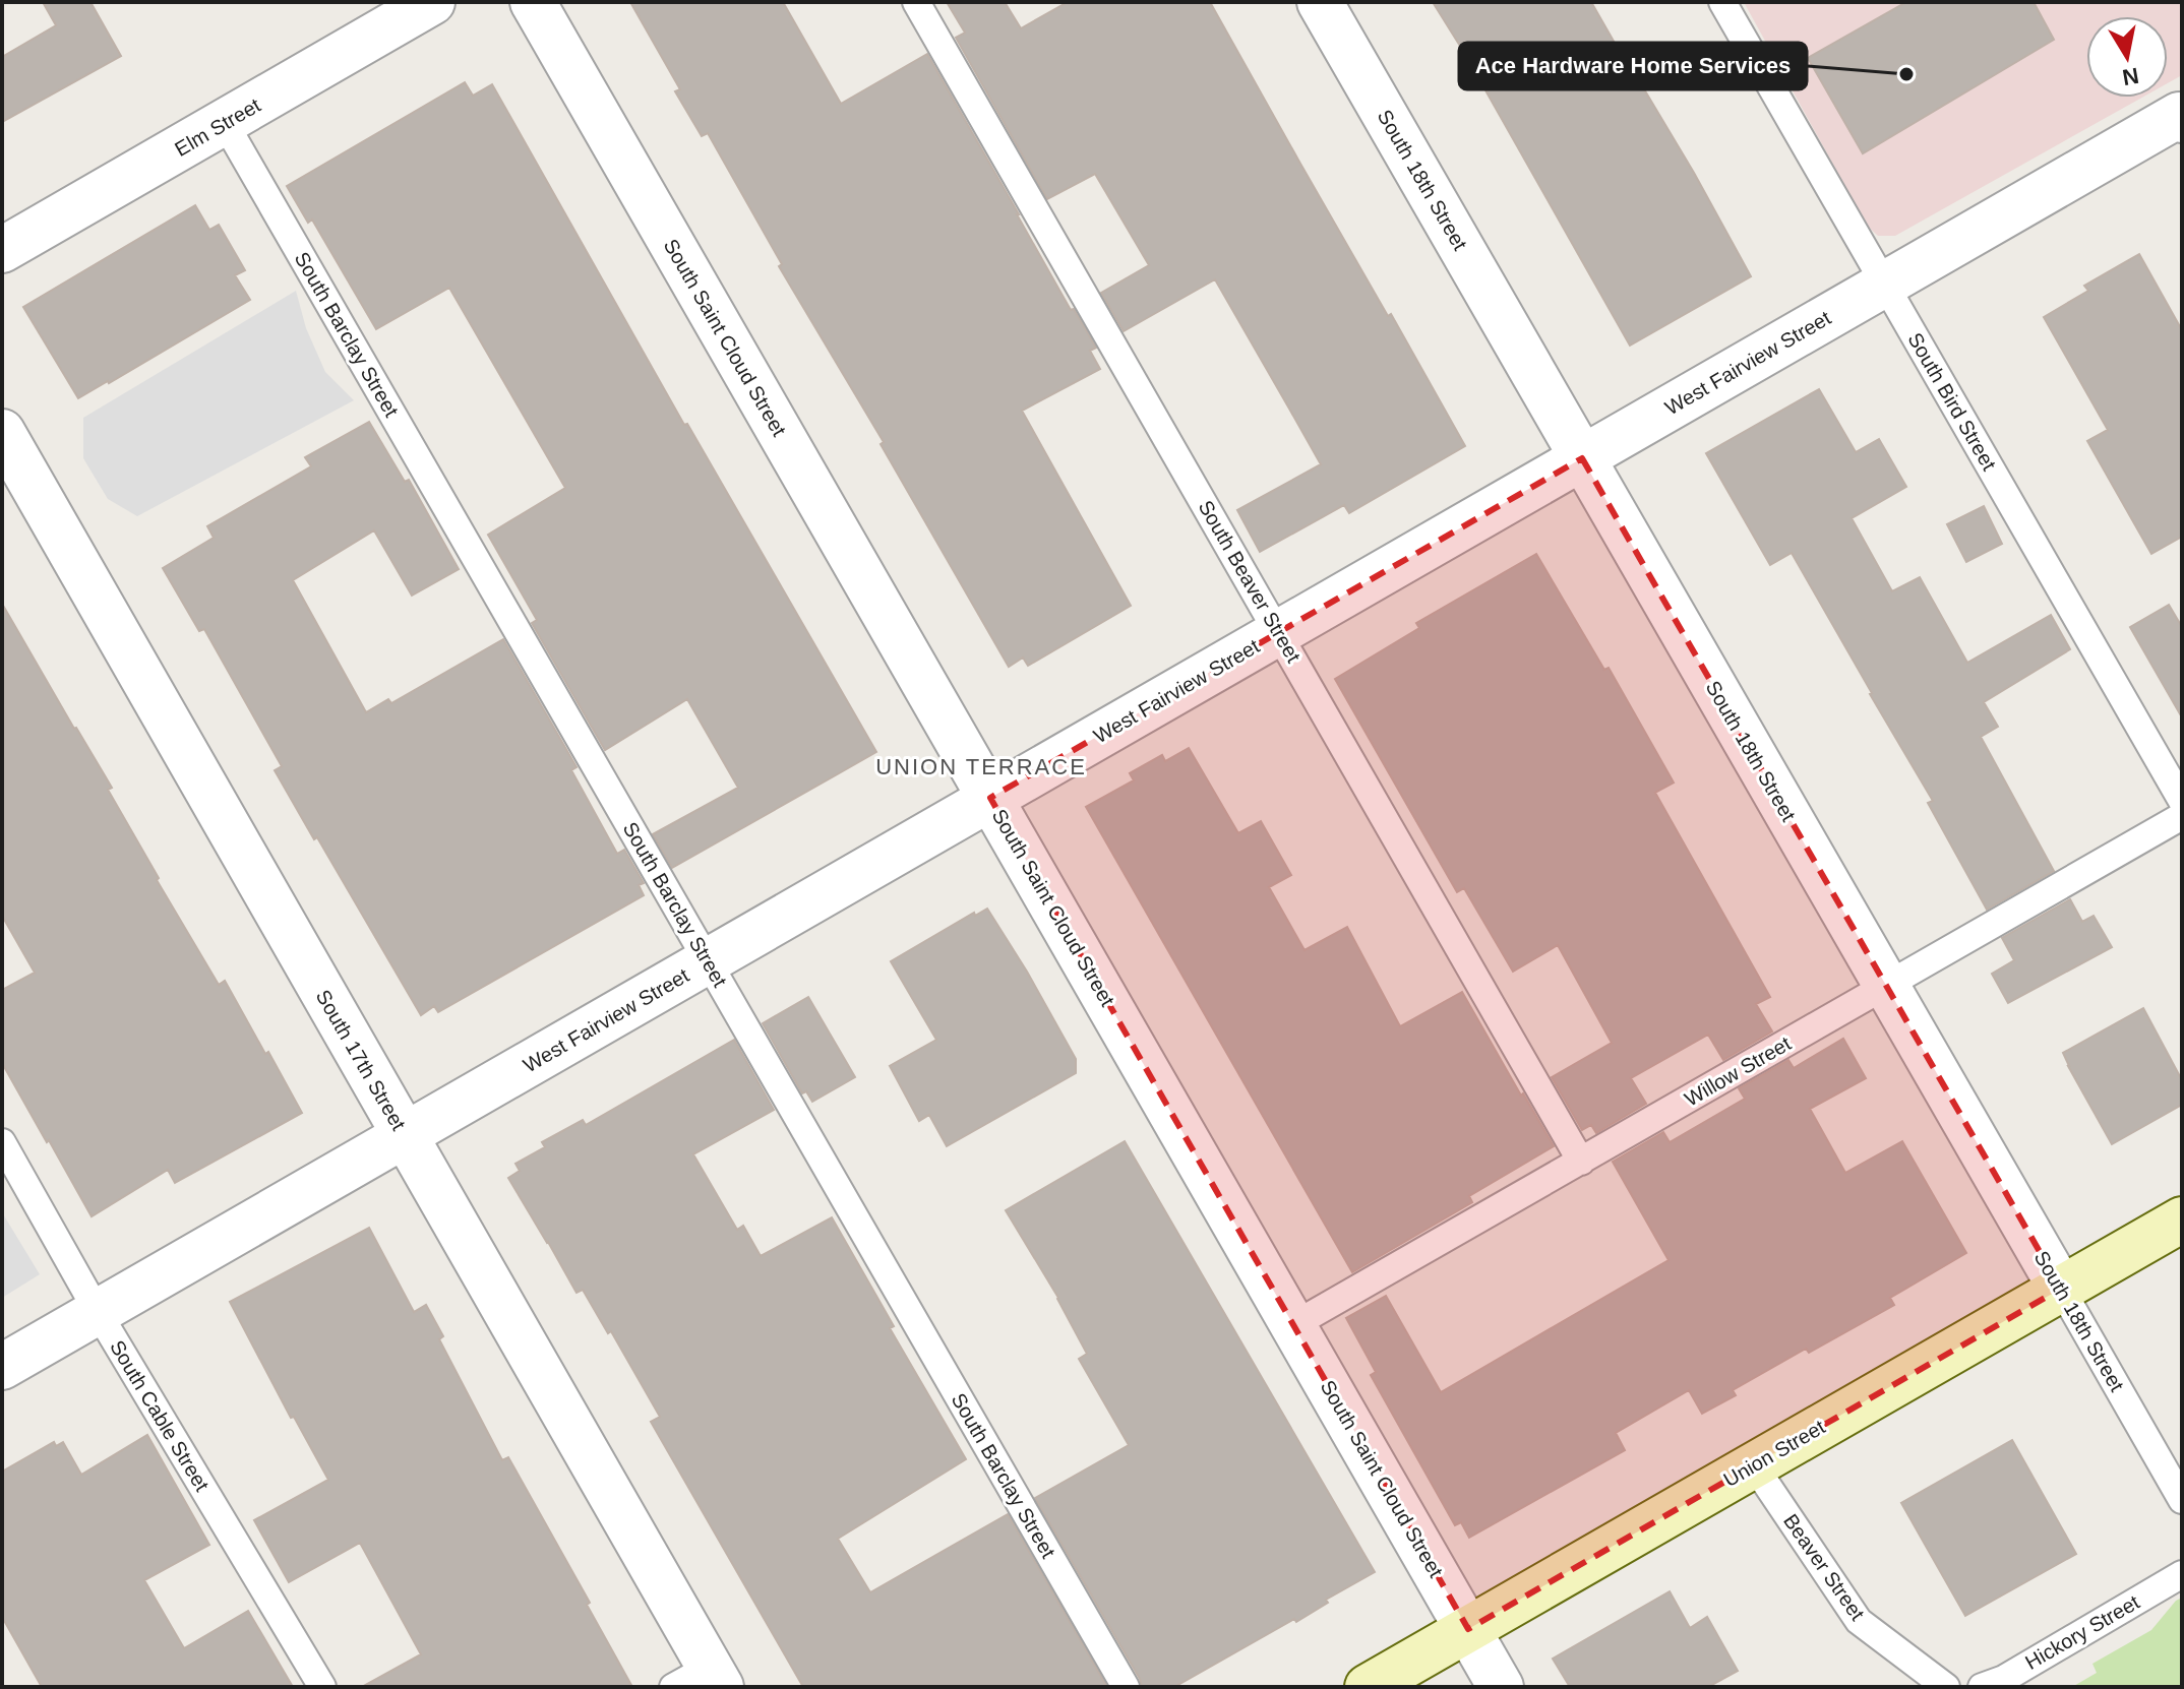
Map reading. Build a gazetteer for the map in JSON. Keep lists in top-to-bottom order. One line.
{"streets":{"street":["Elm Street","South 18th Street","South Saint Cloud Street","West Fairview Street","South 17th Street","Union Street"],"lane":["South Barclay Street","South Bird Street","South Beaver Street","Willow Street","South Cable Street","Beaver Street","Hickory Street"]},"crossings":[["Elm Street","South Barclay Street"],["South 18th Street","West Fairview Street"],["South 18th Street","Willow Street"],["South 18th Street","Union Street"],["South Barclay Street","West Fairview Street"],["South Saint Cloud Street","West Fairview Street"],["South Saint Cloud Street","Willow Street"],["South Saint Cloud Street","Union Street"],["West Fairview Street","South Bird Street"],["West Fairview Street","South Beaver Street"],["West Fairview Street","South 17th Street"],["West Fairview Street","South Cable Street"],["South Beaver Street","Willow Street"],["Union Street","Beaver Street"]],"districts":["UNION TERRACE"],"places":["Ace Hardware Home Services"],"north":"bottom"}
